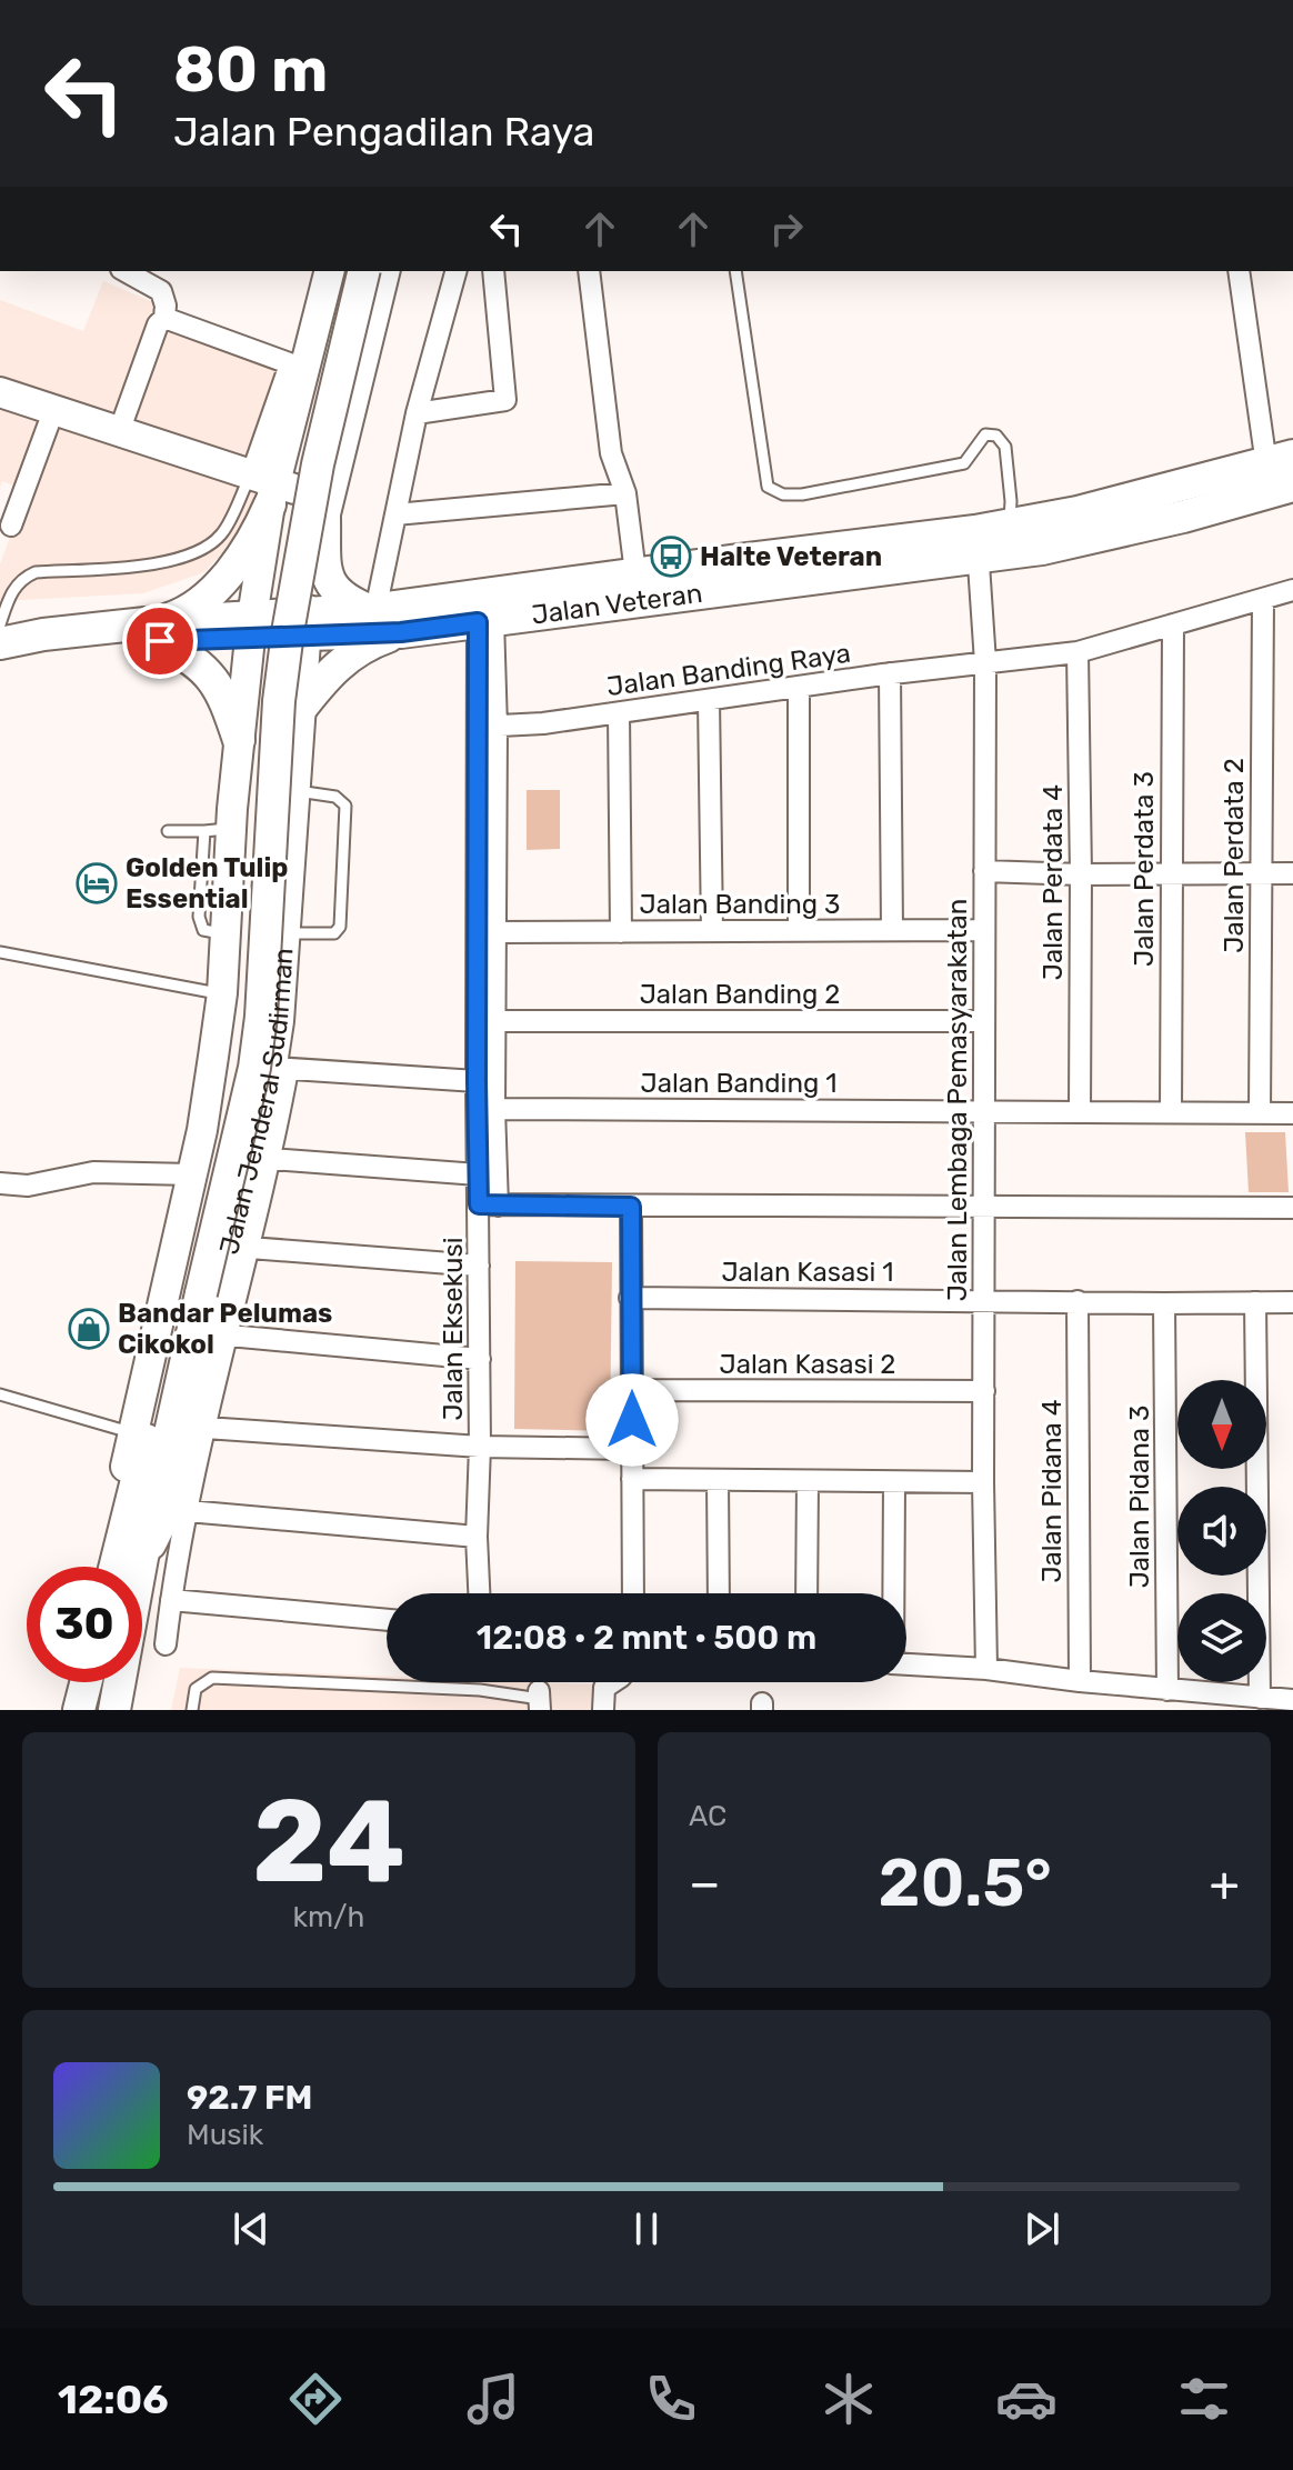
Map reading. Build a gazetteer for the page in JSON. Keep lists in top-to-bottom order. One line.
{"streets":{"main road":["Jalan Veteran","Jalan Jenderal Sudirman"],"street":["Jalan Banding Raya","Jalan Perdata 2","Jalan Perdata 3","Jalan Perdata 4","Jalan Banding 3","Jalan Banding 2","Jalan Banding 1","Jalan Lembaga Pemasyarakatan","Jalan Kasasi 1","Jalan Eksekusi","Jalan Kasasi 2","Jalan Pidana 4","Jalan Pidana 3"]},"crossings":[["Jalan Veteran","Jalan Lembaga Pemasyarakatan"],["Jalan Veteran","Jalan Jenderal Sudirman"],["Jalan Veteran","Jalan Eksekusi"],["Jalan Banding Raya","Jalan Perdata 2"],["Jalan Banding Raya","Jalan Perdata 3"],["Jalan Banding Raya","Jalan Perdata 4"],["Jalan Banding Raya","Jalan Lembaga Pemasyarakatan"],["Jalan Banding Raya","Jalan Eksekusi"],["Jalan Perdata 2","Jalan Banding 1"],["Jalan Perdata 3","Jalan Banding 1"],["Jalan Perdata 4","Jalan Banding 1"],["Jalan Banding 3","Jalan Lembaga Pemasyarakatan"],["Jalan Banding 3","Jalan Eksekusi"],["Jalan Banding 2","Jalan Lembaga Pemasyarakatan"],["Jalan Banding 2","Jalan Eksekusi"],["Jalan Banding 1","Jalan Lembaga Pemasyarakatan"],["Jalan Banding 1","Jalan Eksekusi"],["Jalan Lembaga Pemasyarakatan","Jalan Kasasi 1"],["Jalan Lembaga Pemasyarakatan","Jalan Kasasi 2"],["Jalan Kasasi 1","Jalan Pidana 4"],["Jalan Kasasi 1","Jalan Pidana 3"]],"places":{"bus stop":["Halte Veteran"],"hotel":["Golden Tulip Essential"],"shop":["Bandar Pelumas Cikokol"]},"north":"bottom","page":{"turn":["80 m","Jalan Pengadilan Raya"],"limit":"30","trip":"12:08 · 2 mnt · 500 m","tile":[["24","km/h"],"AC"],"heat":["−","20.5°","+"],"song":["92.7 FM","Musik"],"tabs":"12:06"}}
